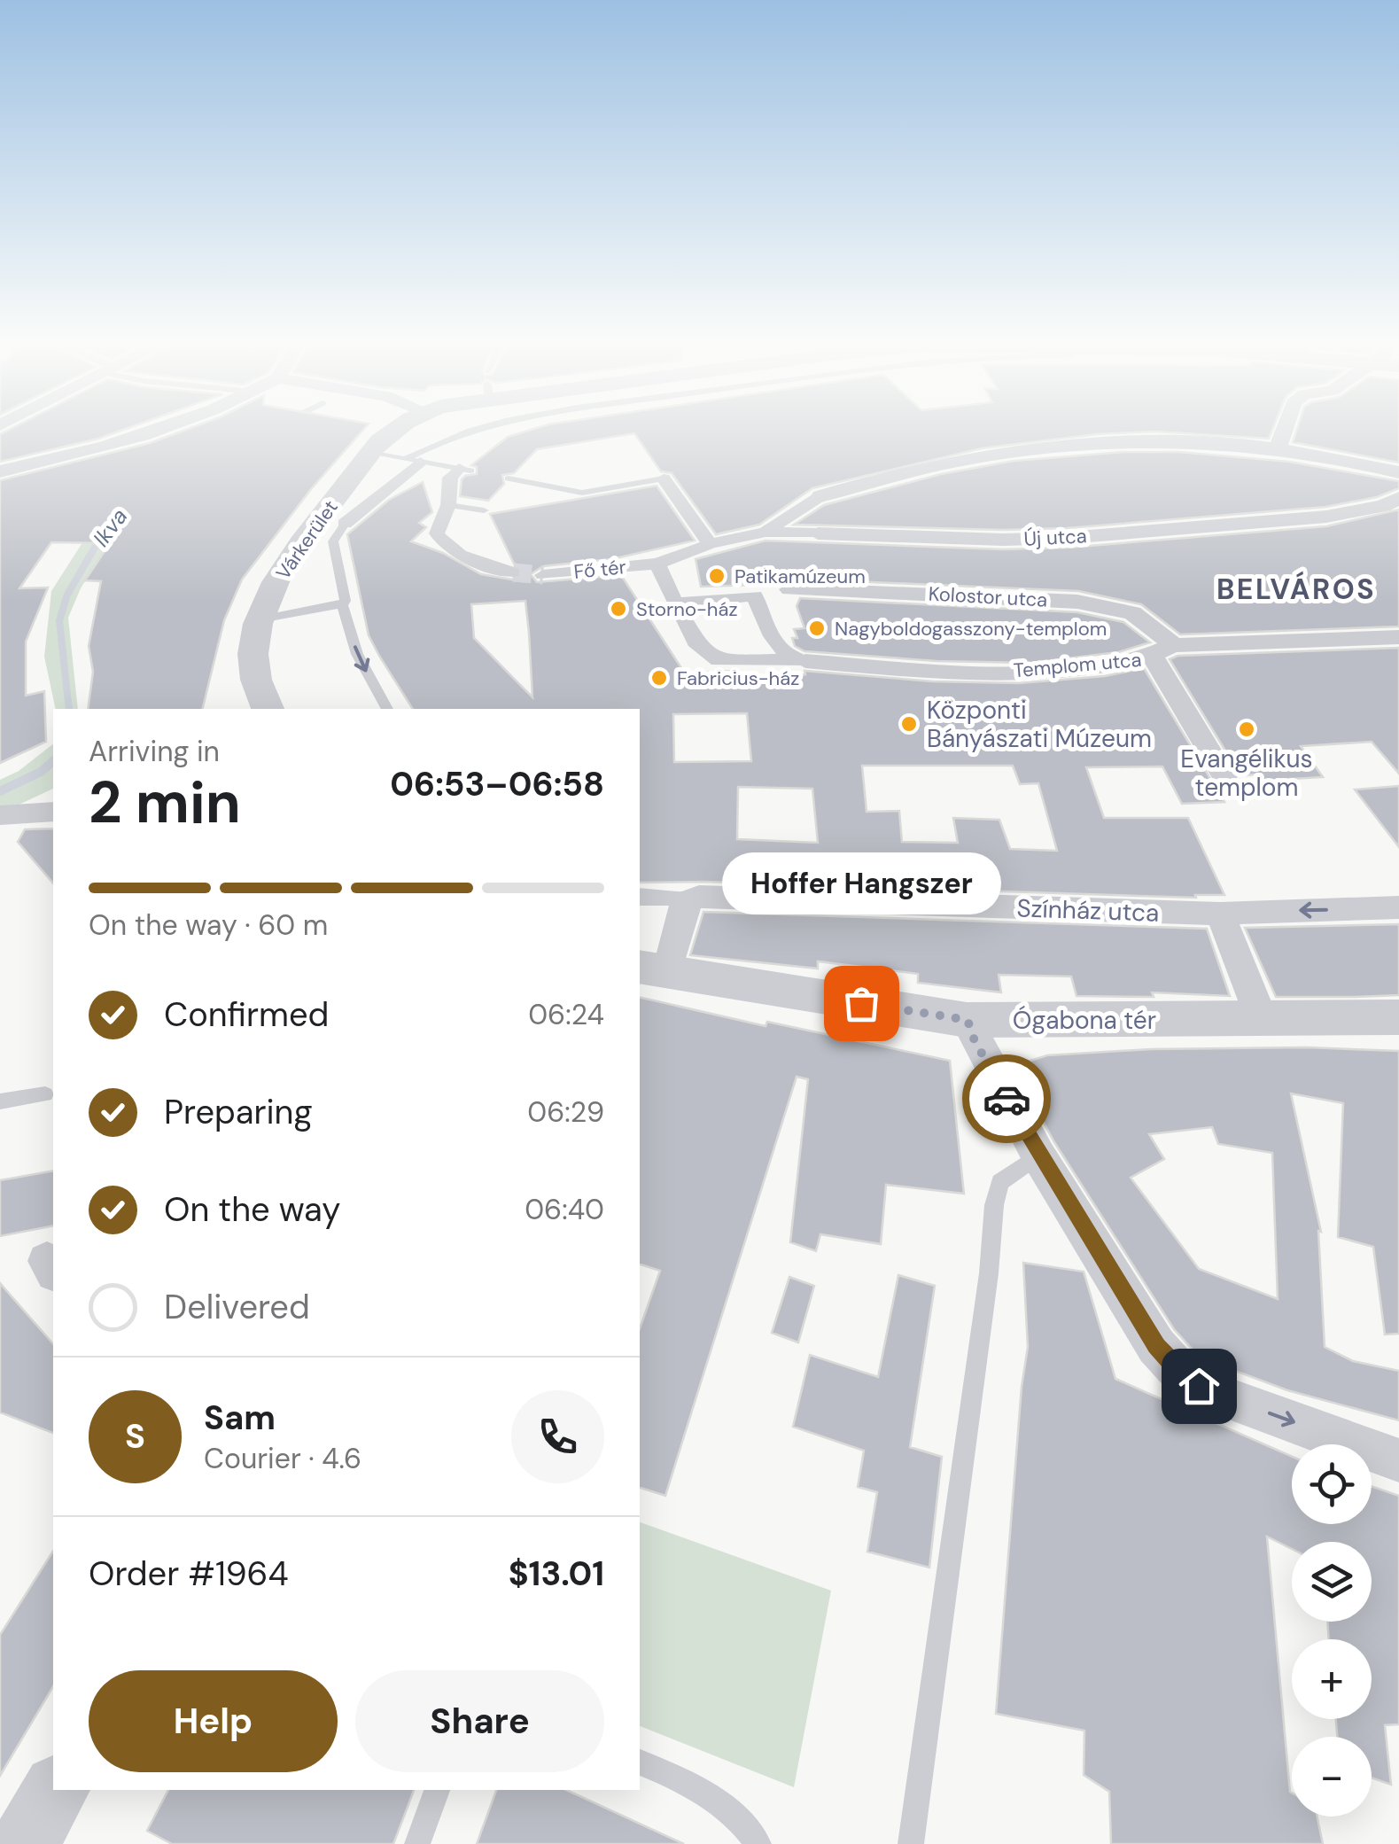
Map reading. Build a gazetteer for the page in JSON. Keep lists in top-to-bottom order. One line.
{"streets":{"street":["Új utca","Várkerület","Fő tér","Kolostor utca","Templom utca","Színház utca","Ógabona tér"]},"crossings":[["Új utca","Fő tér"],["Fő tér","Templom utca"],["Kolostor utca","Templom utca"],["Színház utca","Ógabona tér"]],"districts":["BELVÁROS"],"water":["Ikva"],"places":["Patikamúzeum","Storno-ház","Nagyboldogasszony-templom","Fabricius-ház","Központi Bányászati Múzeum","Evangélikus templom","Hoffer Hangszer"],"page":{"heading":["2 min","Arriving in","06:53–06:58"],"panel":["Sam","Courier · 4.6","Order #1964","$13.01"],"bubble":"Hoffer Hangszer","bar":"On the way · 60 m","list":[["Confirmed","06:24"],["Preparing","06:29"],["On the way","06:40"],"Delivered"],"round":"S","map_buttons":["+","−"],"buttons":["Help","Share"]}}
